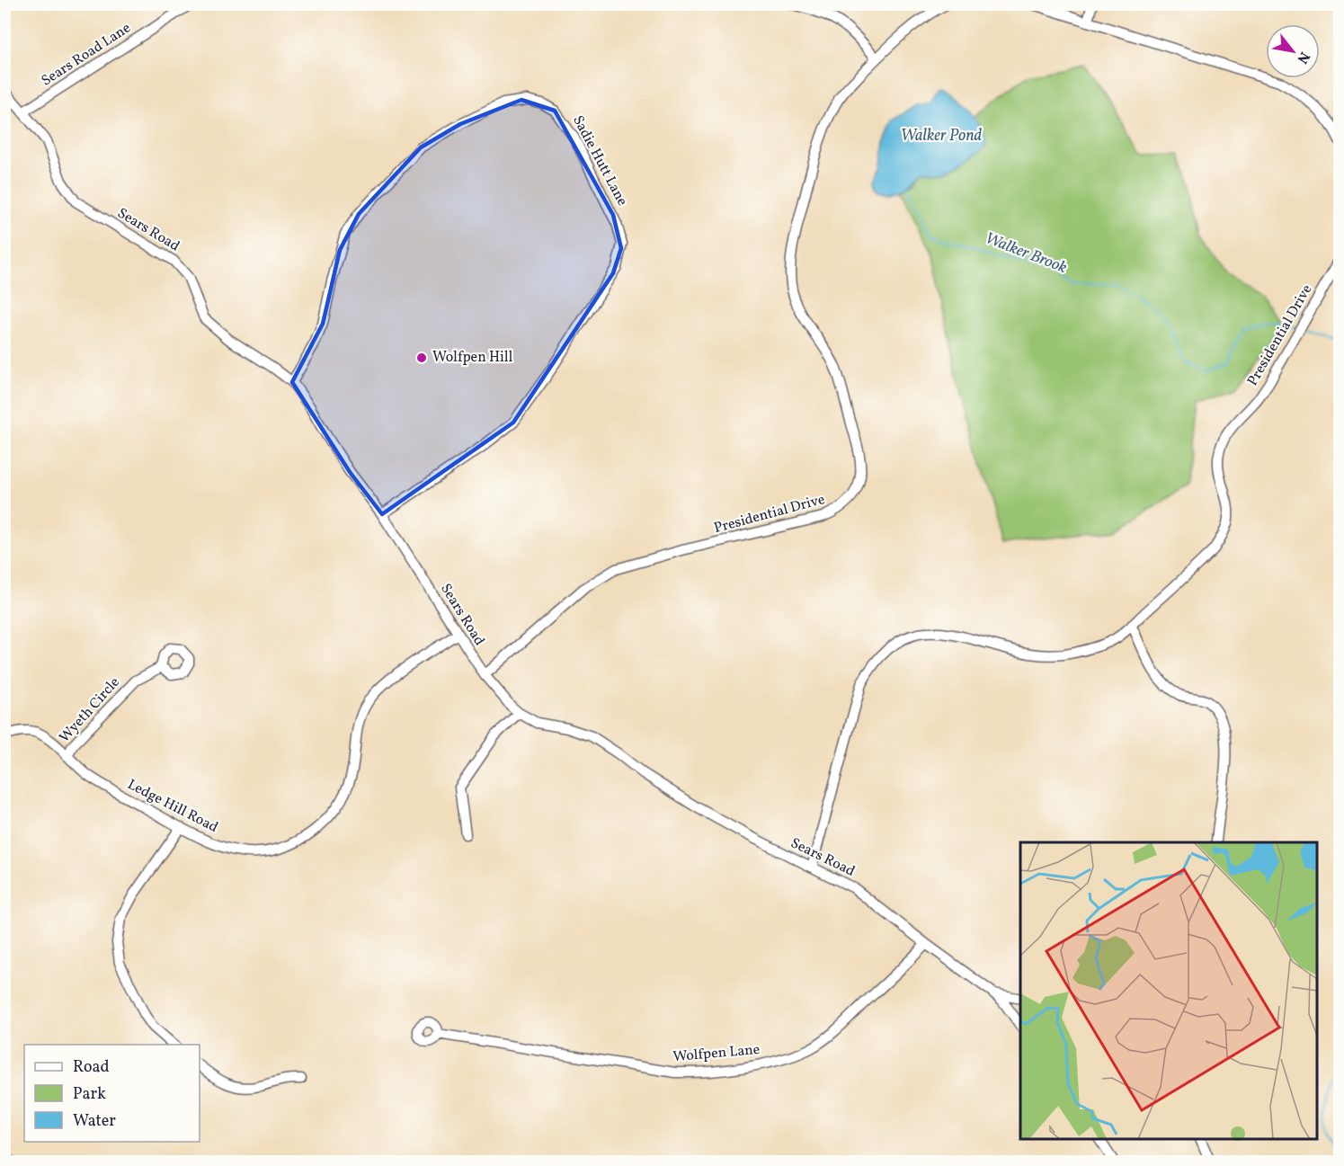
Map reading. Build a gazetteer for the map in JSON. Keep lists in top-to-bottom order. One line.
{"streets":{"street":["Sears Road Lane","Sadie Hutt Lane","Sears Road","Presidential Drive","Wyeth Circle","Ledge Hill Road","Wolfpen Lane"]},"crossings":[["Sears Road Lane","Sears Road"],["Sadie Hutt Lane","Sears Road"],["Sears Road","Presidential Drive"],["Sears Road","Ledge Hill Road"],["Sears Road","Wolfpen Lane"],["Wyeth Circle","Ledge Hill Road"]],"water":["Walker Pond","Walker Brook"],"places":["Wolfpen Hill"],"legend":["Road","Park","Water"],"north":"bottom right"}
